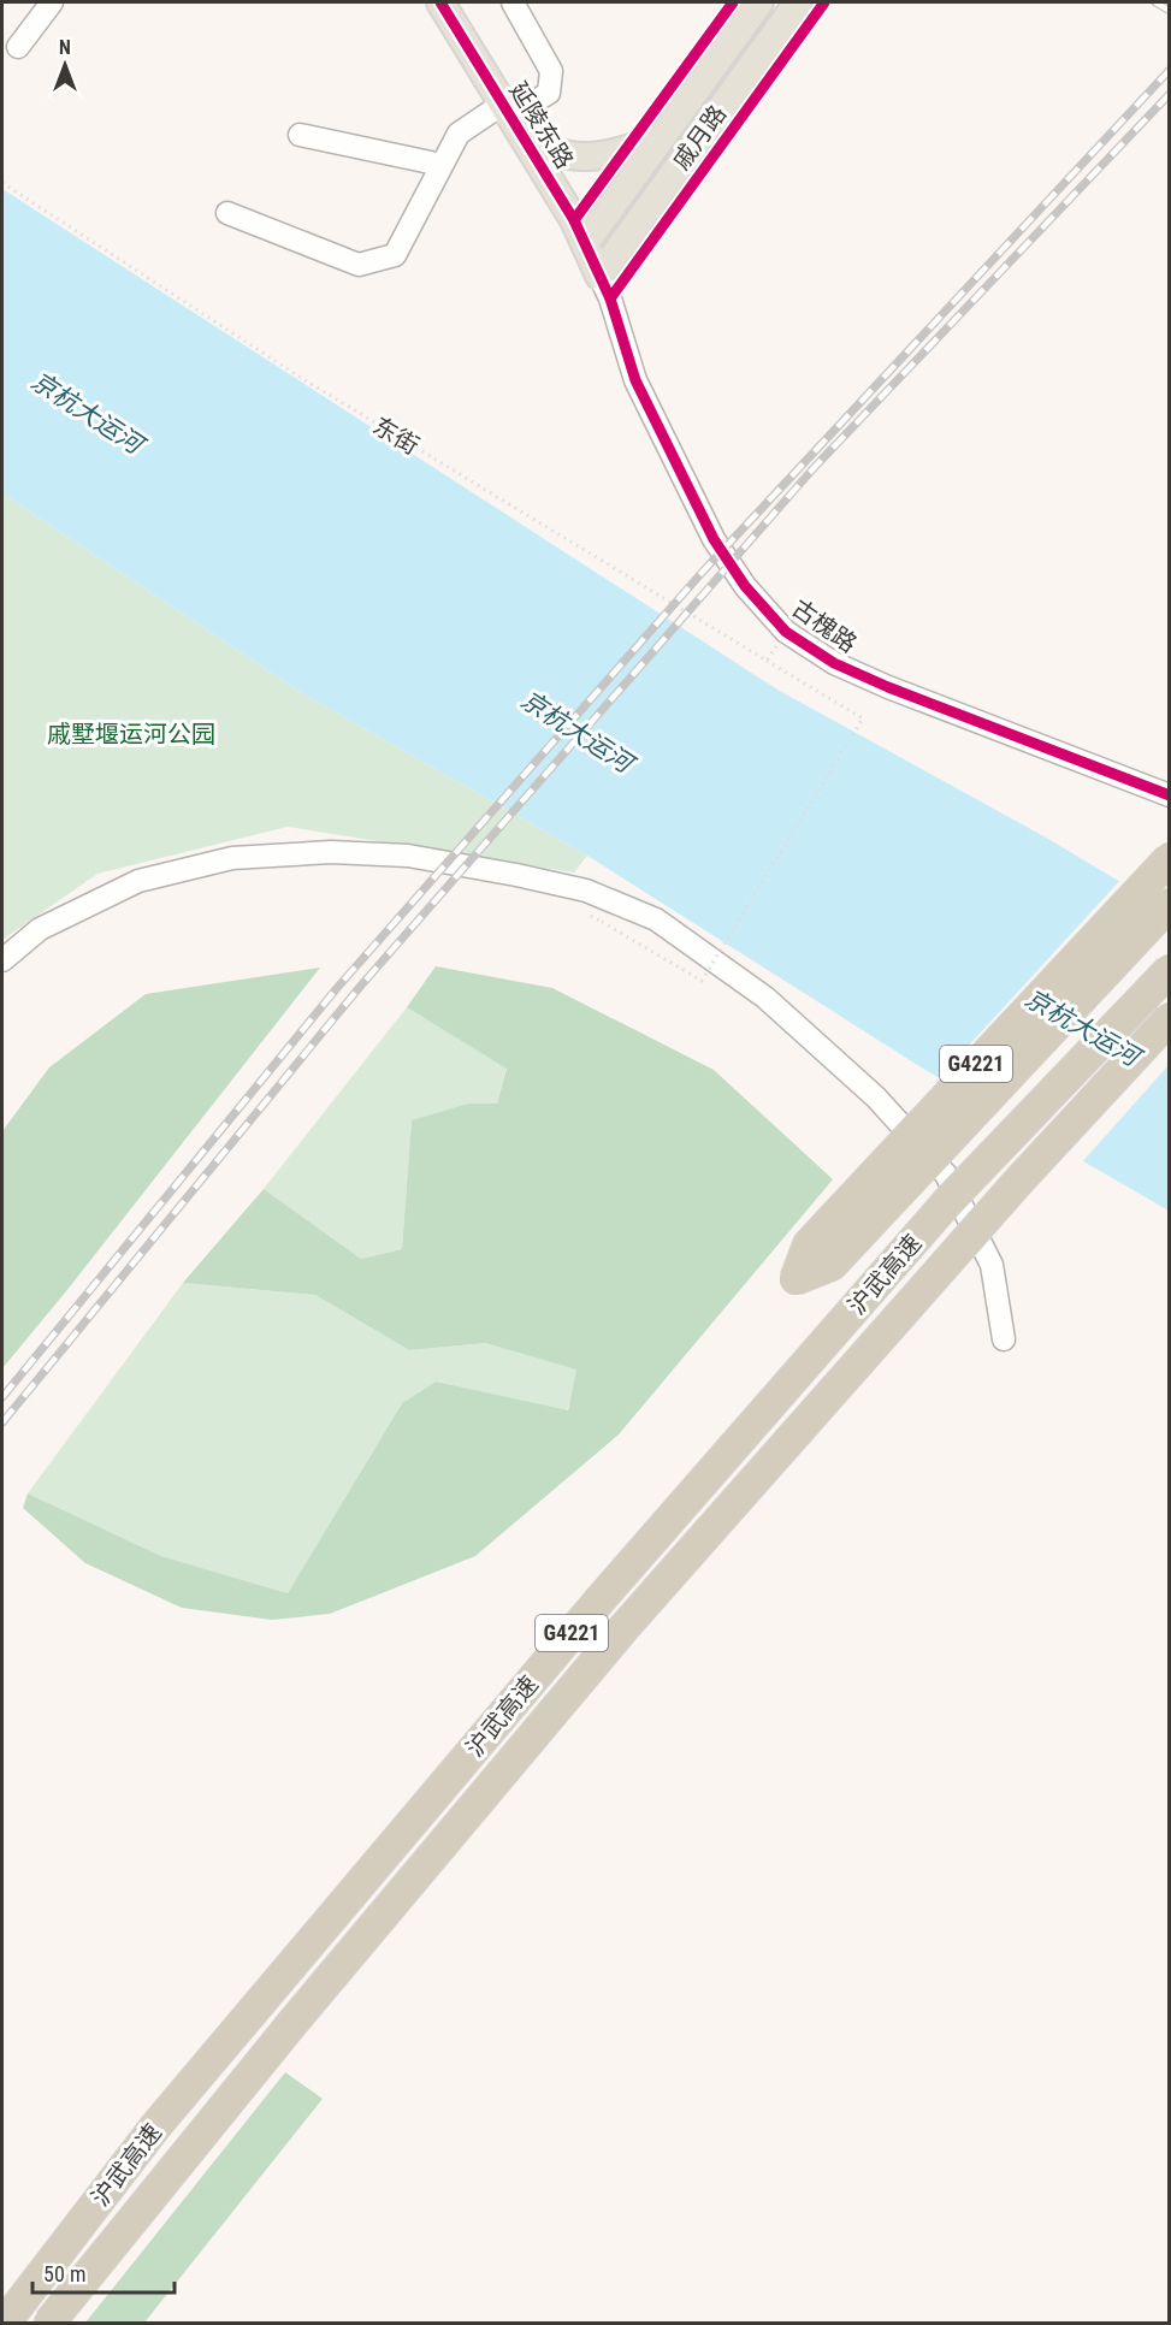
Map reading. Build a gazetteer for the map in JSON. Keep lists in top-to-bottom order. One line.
{"streets":{"highway":["G4221","沪武高速"],"main road":["延陵东路","戚月路"],"street":["古槐路"],"path":["东街"]},"crossings":[["延陵东路","戚月路"],["延陵东路","古槐路"],["戚月路","古槐路"]],"water":["京杭大运河"],"parks":["戚墅堰运河公园"],"scale_bar":"50 m","north":"top"}
